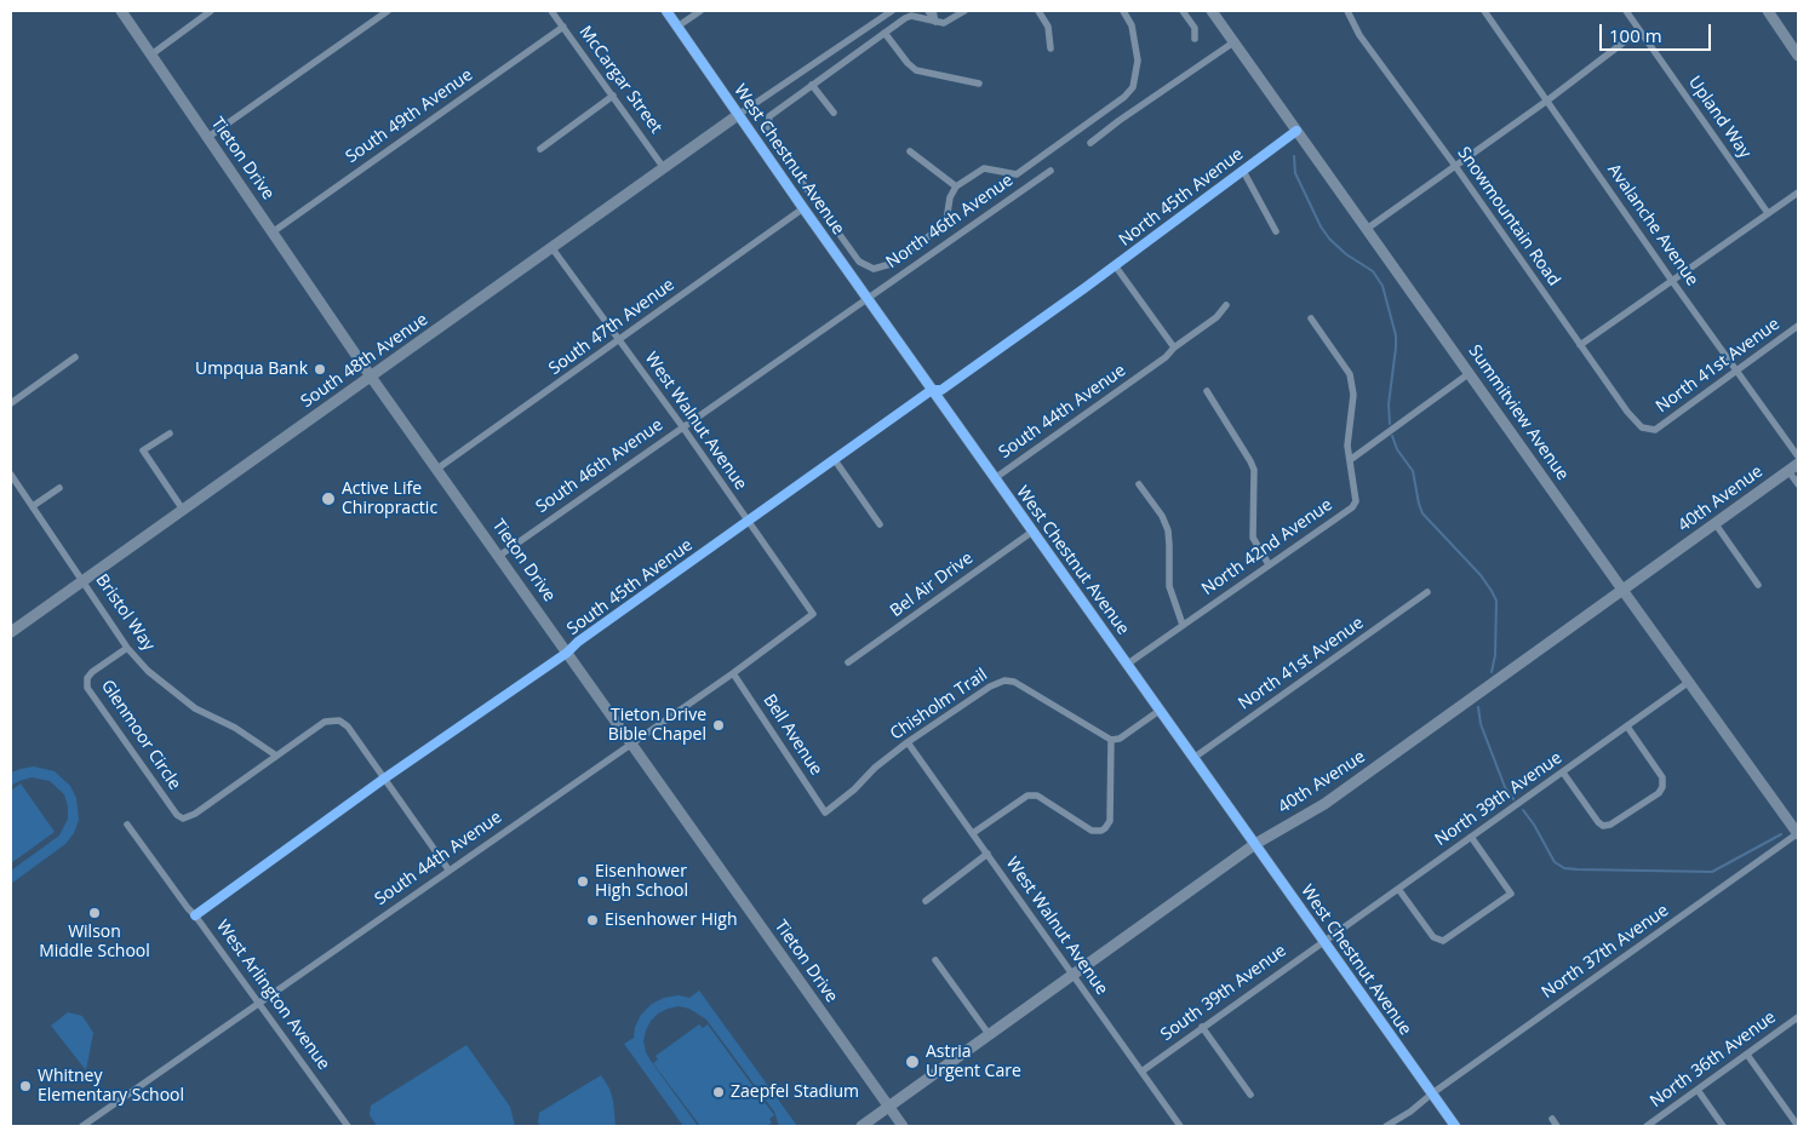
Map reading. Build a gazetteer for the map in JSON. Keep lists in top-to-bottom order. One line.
{"streets":{"main road":["Summitview Avenue","40th Avenue"],"street":["McCargar Street","South 49th Avenue","Upland Way","Tieton Drive","West Chestnut Avenue","North 45th Avenue","Snowmountain Road","North 46th Avenue","Avalanche Avenue","South 47th Avenue","South 48th Avenue","North 41st Avenue","South 44th Avenue","West Walnut Avenue","South 46th Avenue","North 42nd Avenue","Bel Air Drive","South 45th Avenue","Bristol Way","Chisholm Trail","Glenmoor Circle","Bell Avenue","North 39th Avenue","North 37th Avenue","South 39th Avenue","West Arlington Avenue","North 36th Avenue"]},"crossings":[["McCargar Street","South 49th Avenue"],["McCargar Street","South 48th Avenue"],["South 49th Avenue","Tieton Drive"],["Tieton Drive","South 47th Avenue"],["Tieton Drive","South 48th Avenue"],["Tieton Drive","South 44th Avenue"],["Tieton Drive","South 46th Avenue"],["Tieton Drive","40th Avenue"],["Tieton Drive","South 45th Avenue"],["West Chestnut Avenue","North 46th Avenue"],["West Chestnut Avenue","South 47th Avenue"],["West Chestnut Avenue","South 48th Avenue"],["West Chestnut Avenue","North 41st Avenue"],["West Chestnut Avenue","South 44th Avenue"],["West Chestnut Avenue","South 46th Avenue"],["West Chestnut Avenue","40th Avenue"],["West Chestnut Avenue","North 42nd Avenue"],["West Chestnut Avenue","Bel Air Drive"],["West Chestnut Avenue","South 45th Avenue"],["West Chestnut Avenue","North 39th Avenue"],["West Chestnut Avenue","North 37th Avenue"],["West Chestnut Avenue","South 39th Avenue"],["North 45th Avenue","Summitview Avenue"],["North 45th Avenue","South 45th Avenue"],["Snowmountain Road","North 41st Avenue"],["North 46th Avenue","South 46th Avenue"],["Avalanche Avenue","North 41st Avenue"],["South 47th Avenue","West Walnut Avenue"],["South 48th Avenue","West Walnut Avenue"],["South 48th Avenue","Bristol Way"],["South 44th Avenue","West Walnut Avenue"],["South 44th Avenue","Bell Avenue"],["South 44th Avenue","West Arlington Avenue"],["Summitview Avenue","40th Avenue"],["Summitview Avenue","North 39th Avenue"],["Summitview Avenue","North 37th Avenue"],["West Walnut Avenue","South 46th Avenue"],["West Walnut Avenue","40th Avenue"],["West Walnut Avenue","South 45th Avenue"],["West Walnut Avenue","Chisholm Trail"],["West Walnut Avenue","South 39th Avenue"],["South 45th Avenue","West Arlington Avenue"],["Bristol Way","Glenmoor Circle"],["Chisholm Trail","Bell Avenue"],["North 39th Avenue","South 39th Avenue"]],"places":["Umpqua Bank","Active Life Chiropractic","Tieton Drive Bible Chapel","Eisenhower High School","Wilson Middle School","Eisenhower High","Astria Urgent Care","Whitney Elementary School","Zaepfel Stadium"],"scale_bar":"100 m"}
